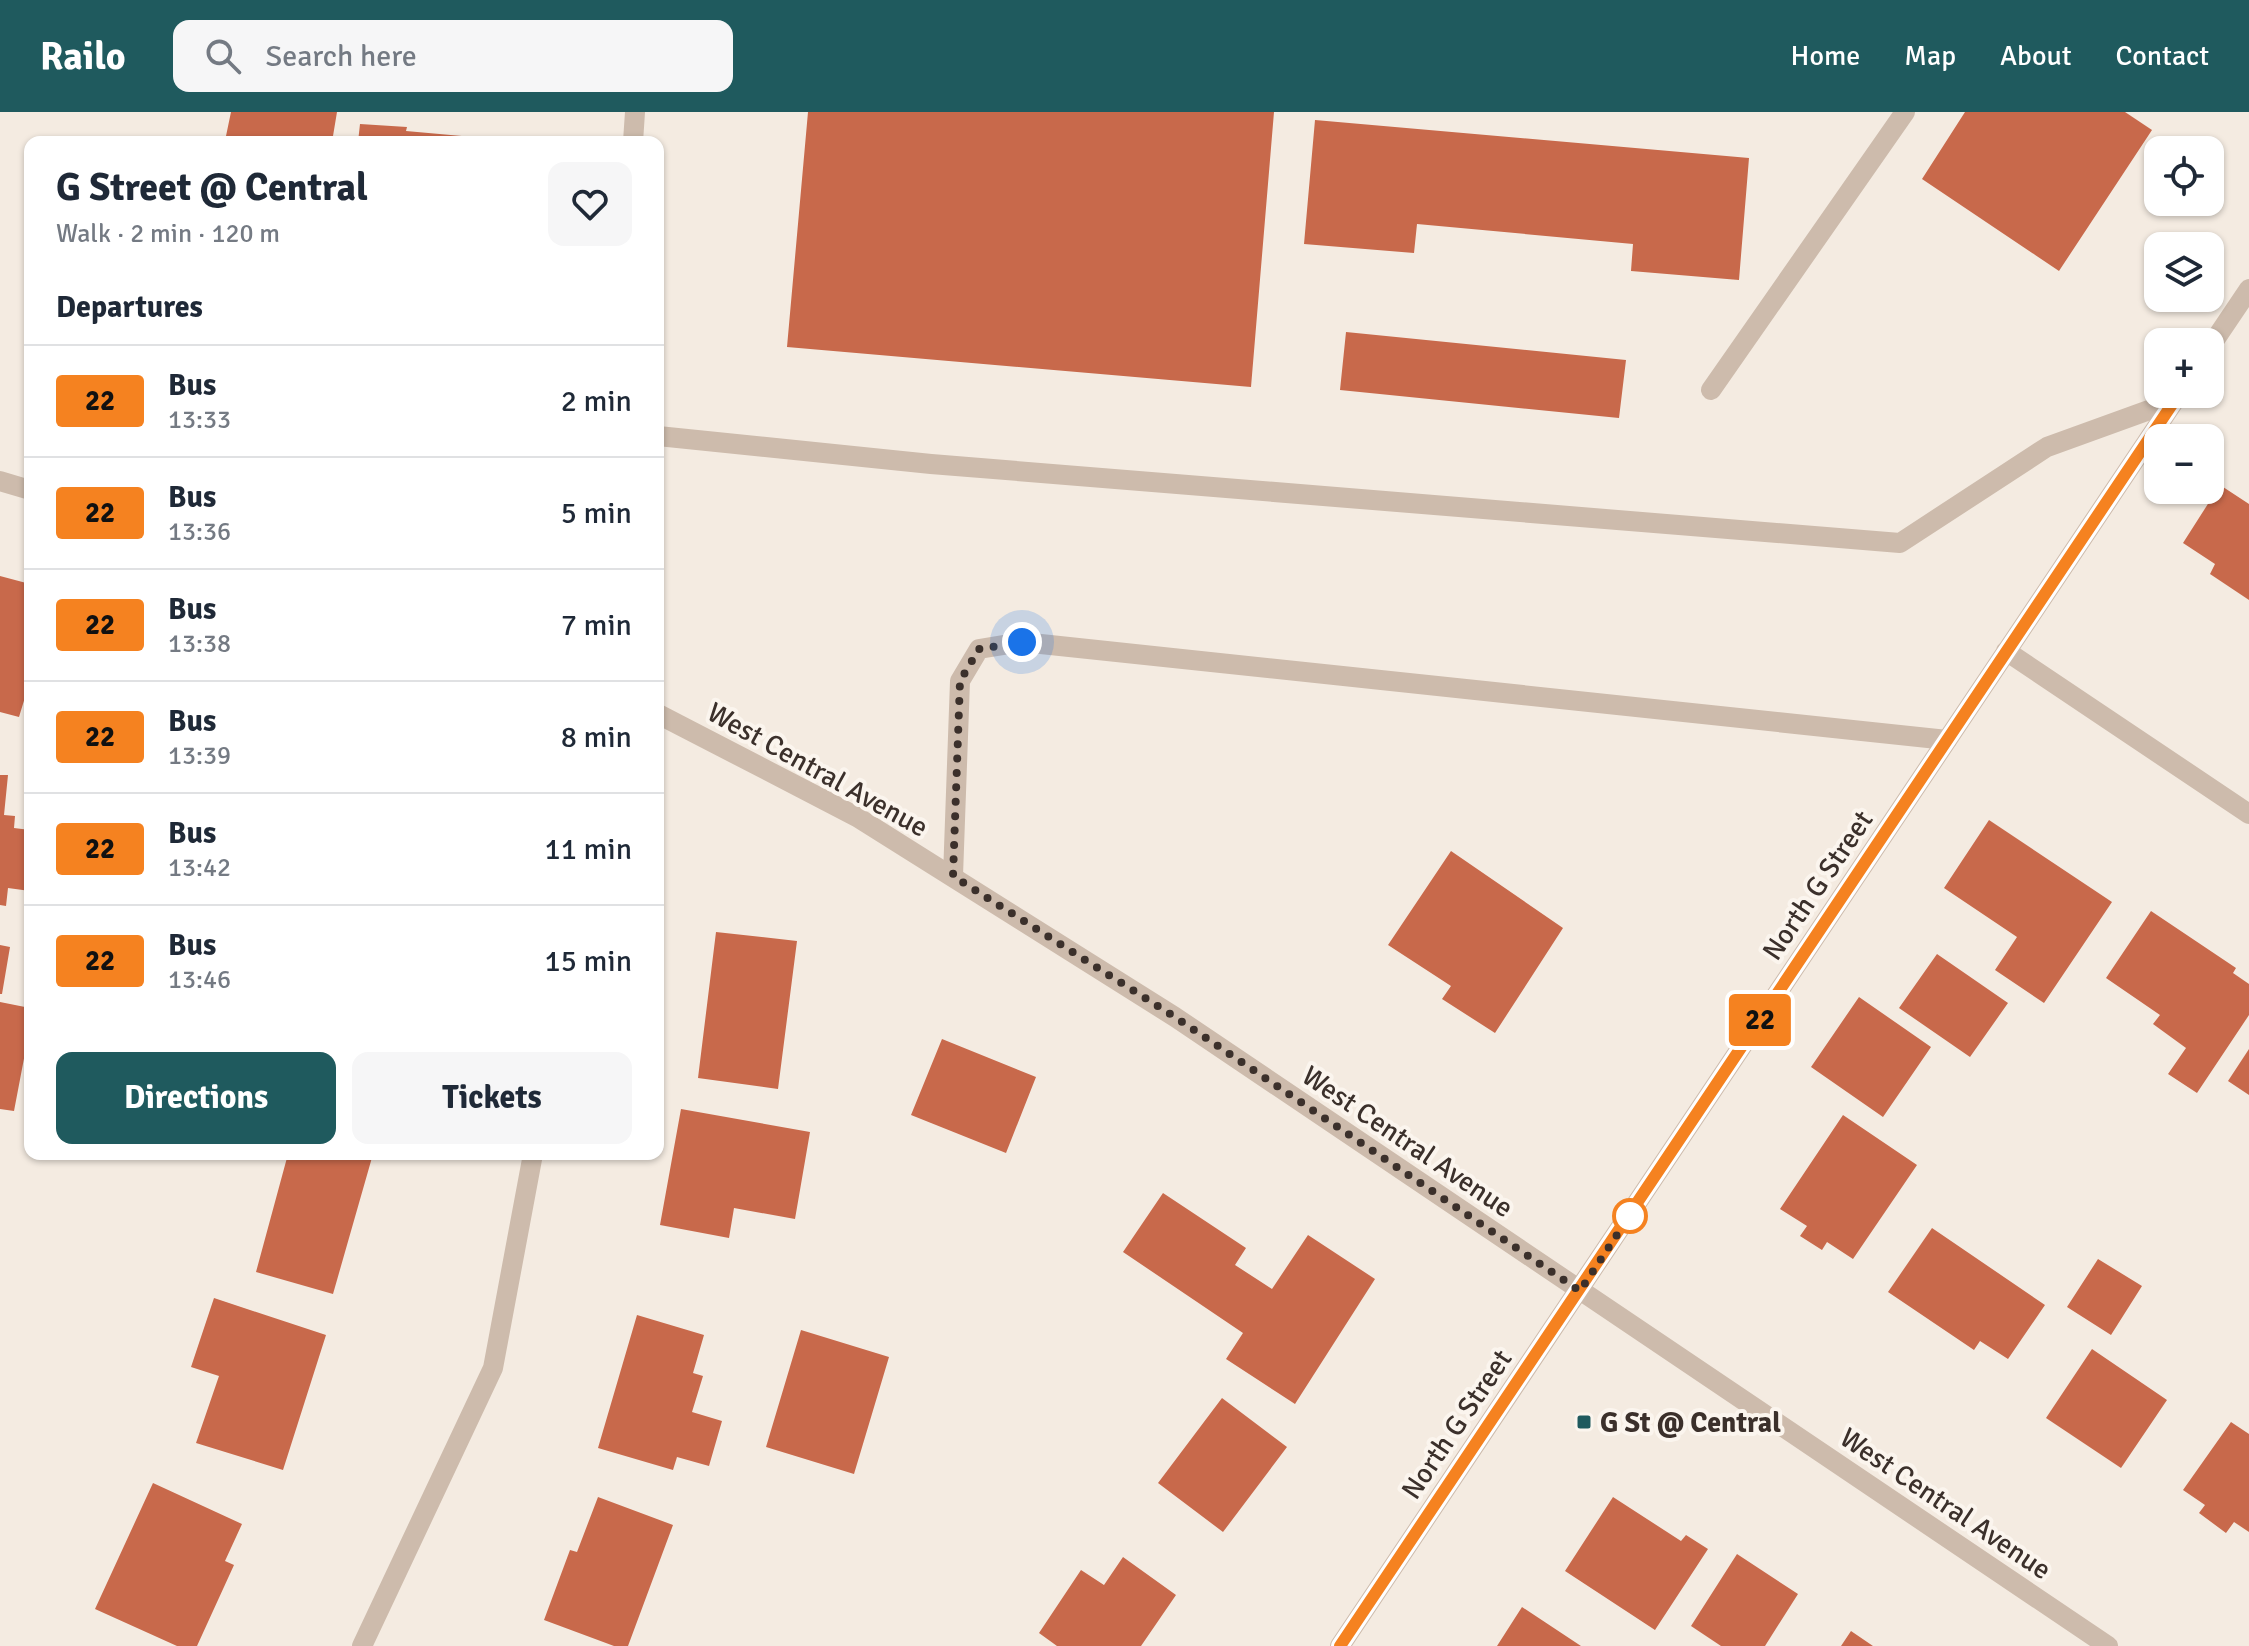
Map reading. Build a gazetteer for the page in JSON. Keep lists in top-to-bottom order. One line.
{"streets":{"street":["West Central Avenue","North G Street"]},"crossings":[["West Central Avenue","North G Street"]],"places":{"transit":["G St @ Central"]},"lines":["bus line 22"],"page":{"header":"Railo","search":"Search here","nav":["Home","Map","About","Contact"],"on_map":"22","map_buttons":["+","−"],"heading":[["G Street @ Central","Walk · 2 min · 120 m"],"Departures"],"list":[{"mark":"22","name":"Bus","note":"13:33","value":"2 min"},{"mark":"22","name":"Bus","note":"13:36","value":"5 min"},{"mark":"22","name":"Bus","note":"13:38","value":"7 min"},{"mark":"22","name":"Bus","note":"13:39","value":"8 min"},{"mark":"22","name":"Bus","note":"13:42","value":"11 min"},{"mark":"22","name":"Bus","note":"13:46","value":"15 min"}],"buttons":["Directions","Tickets"]}}
